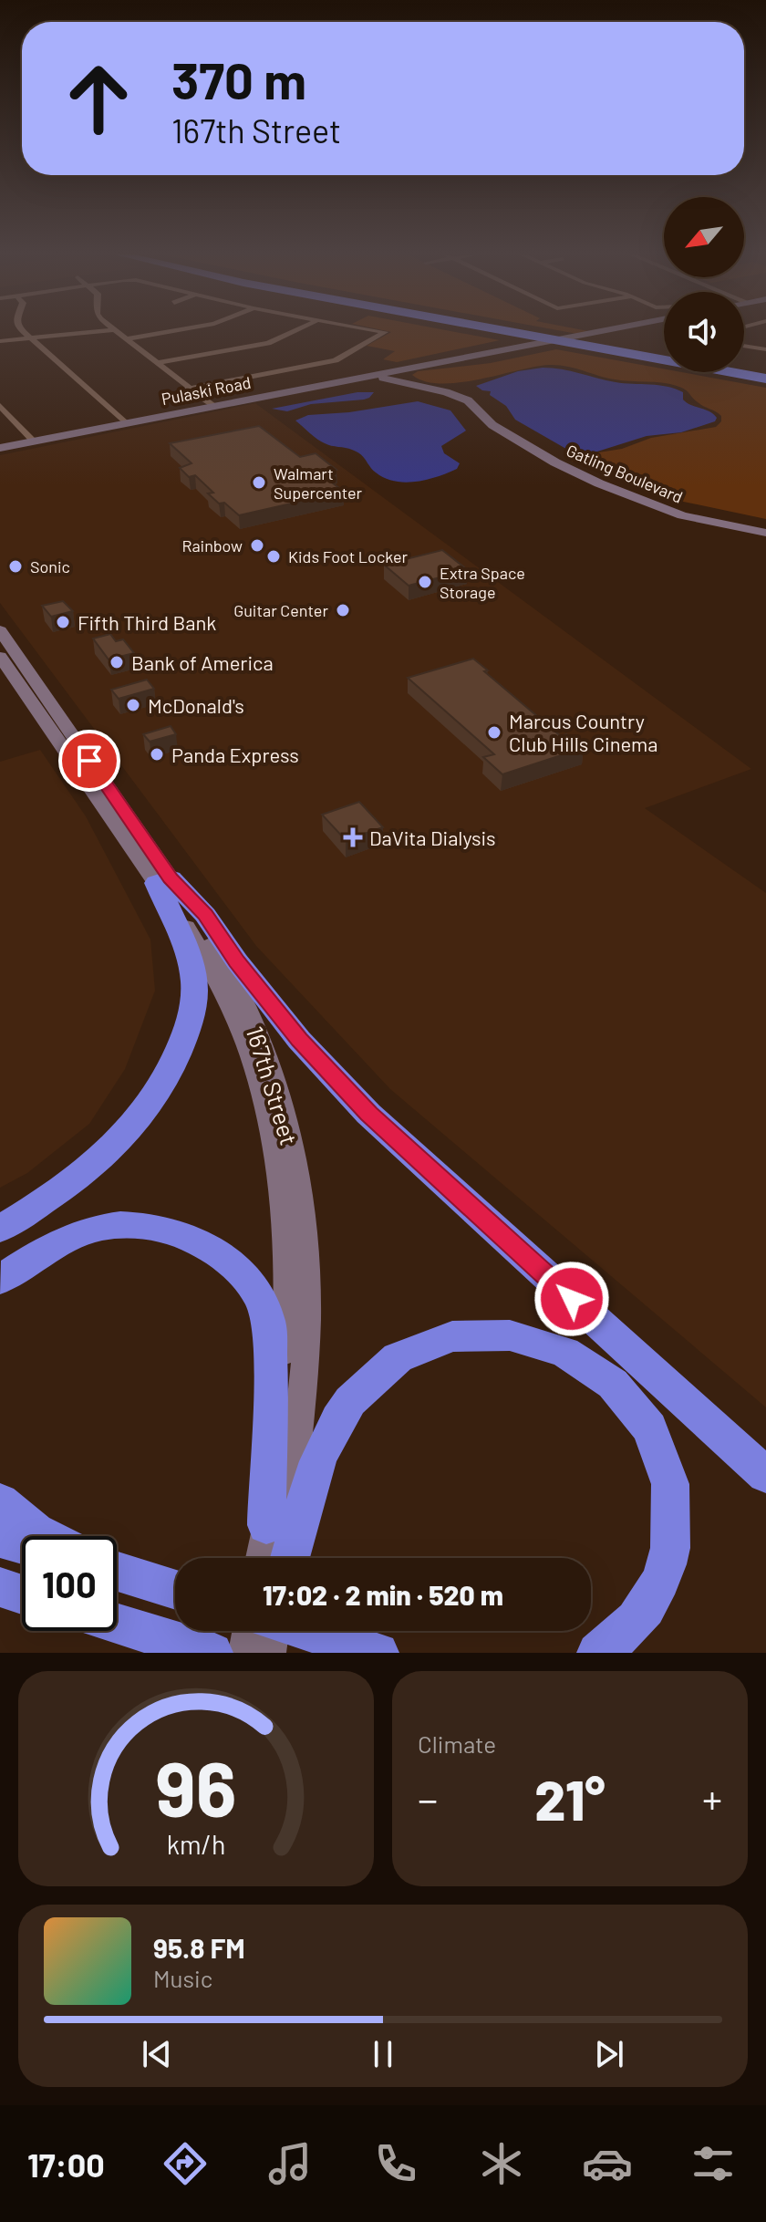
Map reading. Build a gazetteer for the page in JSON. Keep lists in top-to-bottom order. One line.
{"streets":{"main road":["Pulaski Road","Gatling Boulevard","167th Street"]},"crossings":[["Pulaski Road","Gatling Boulevard"]],"places":{"other":["Walmart Supercenter","Rainbow","Kids Foot Locker","Sonic","Extra Space Storage","Guitar Center","Fifth Third Bank","Bank of America","McDonald's","Marcus Country Club Hills Cinema","Panda Express"],"health":["DaVita Dialysis"]},"north":"bottom left","page":{"turn":["370 m","167th Street"],"limit":"100","trip":"17:02 · 2 min · 520 m","tile":"Climate","heat":["−","21°","+"],"song":["95.8 FM","Music"],"tabs":"17:00","gauge":["96","km/h"]}}
